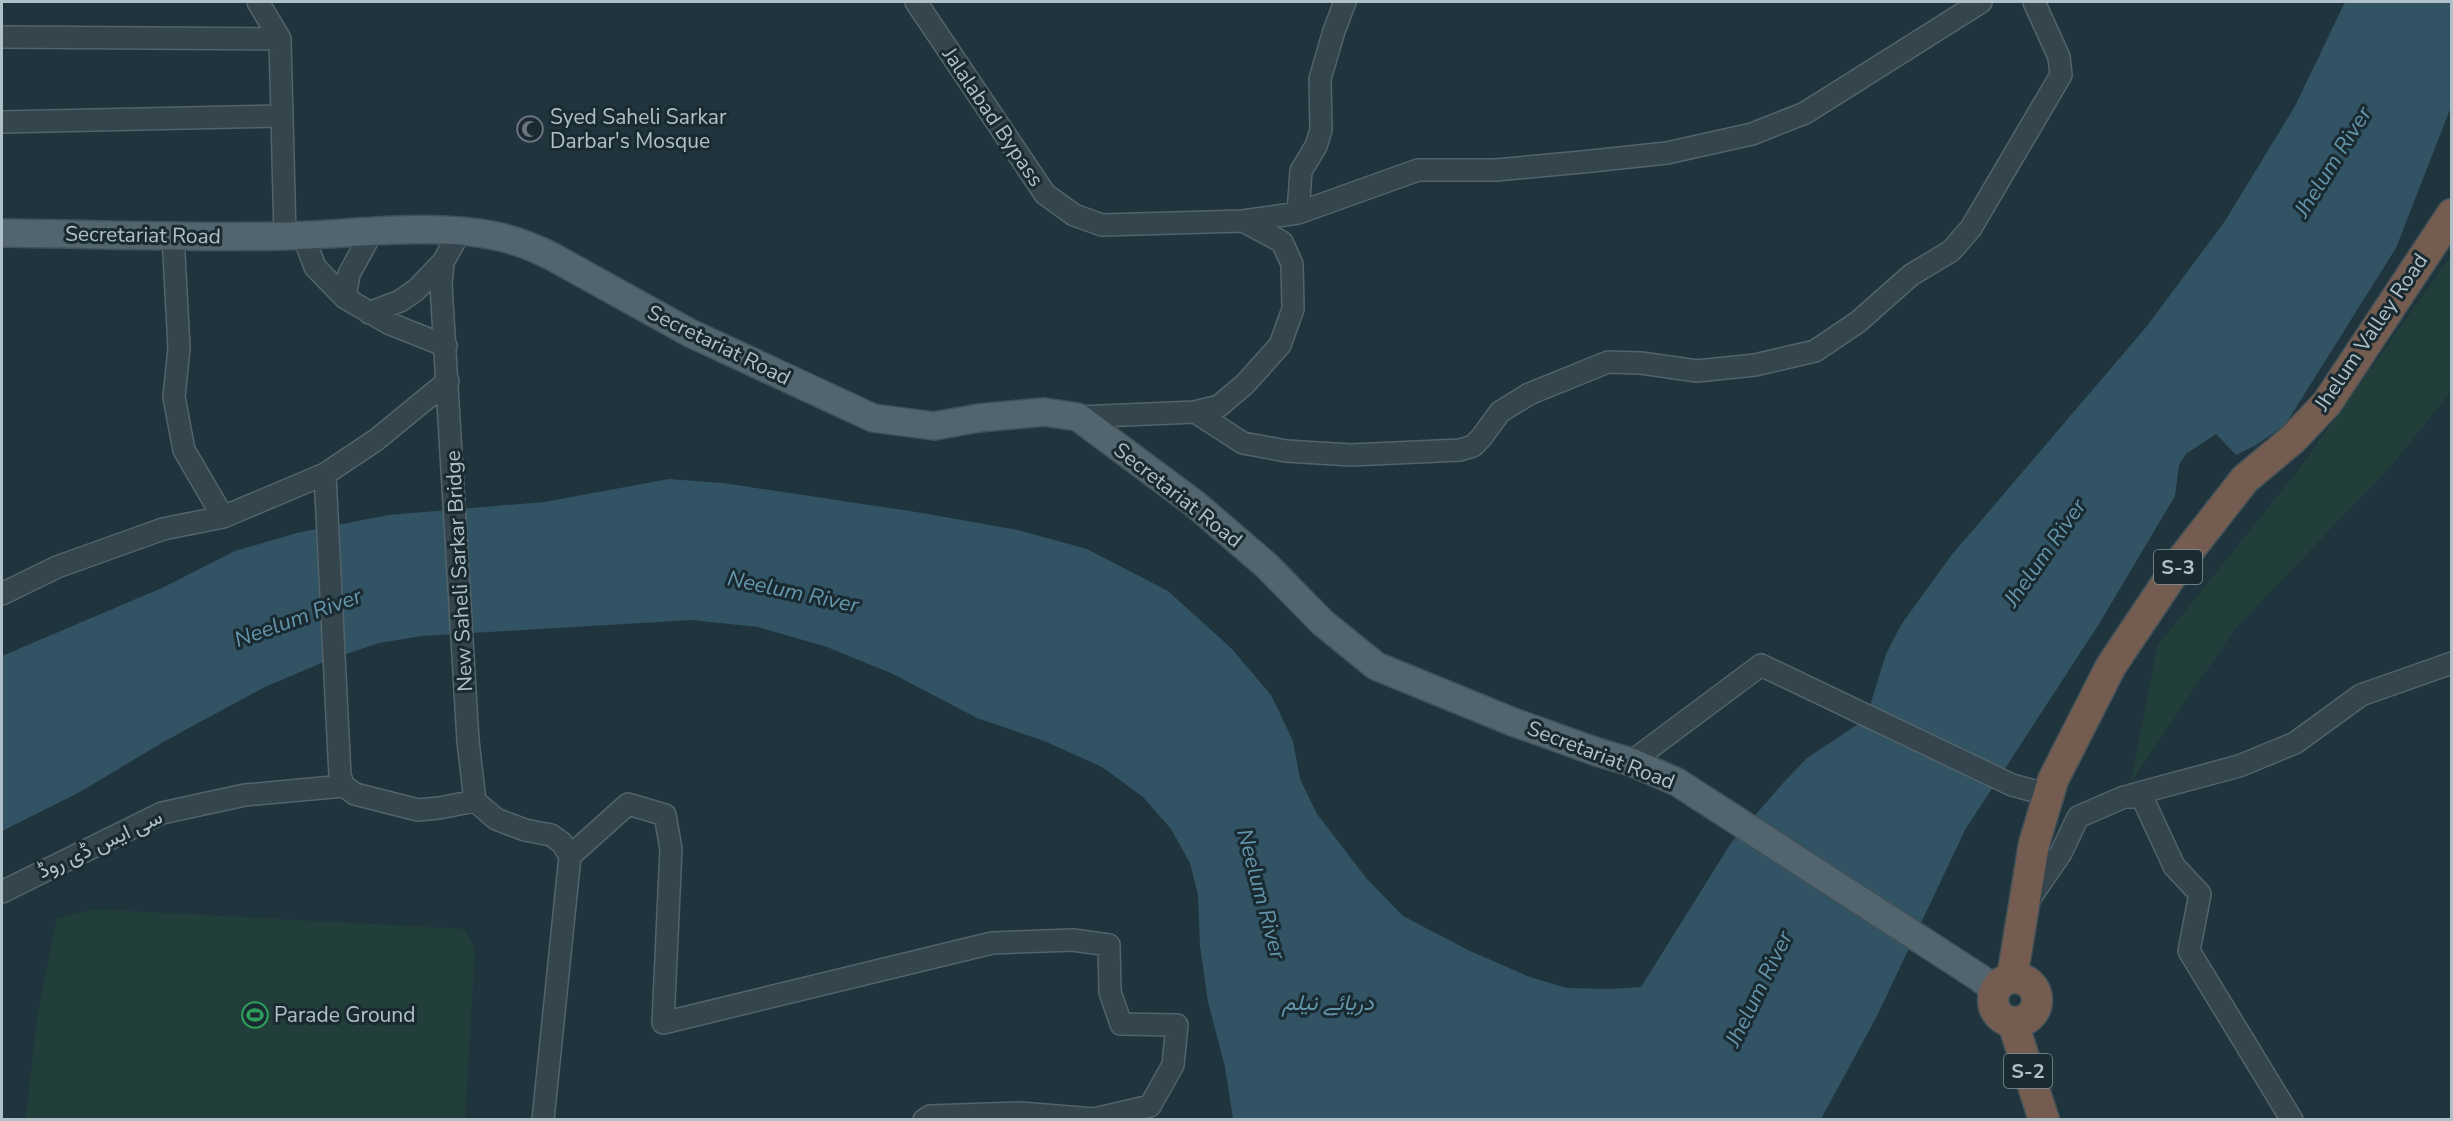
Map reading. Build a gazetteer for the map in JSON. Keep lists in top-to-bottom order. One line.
{"streets":{"highway":["Jhelum Valley Road","S-3","S-2"],"main road":["Secretariat Road"],"street":["Jalalabad Bypass","New Saheli Sarkar Bridge","سی ایس ڈی روڈ"]},"crossings":[["Jalalabad Bypass","Secretariat Road"],["Secretariat Road","Jhelum Valley Road"],["Secretariat Road","S-2"],["Jhelum Valley Road","S-2"]],"water":["Jhelum River","Neelum River","دریائے نیلم"],"places":{"mosque":["Syed Saheli Sarkar Darbar's Mosque"],"sports":["Parade Ground"]}}
